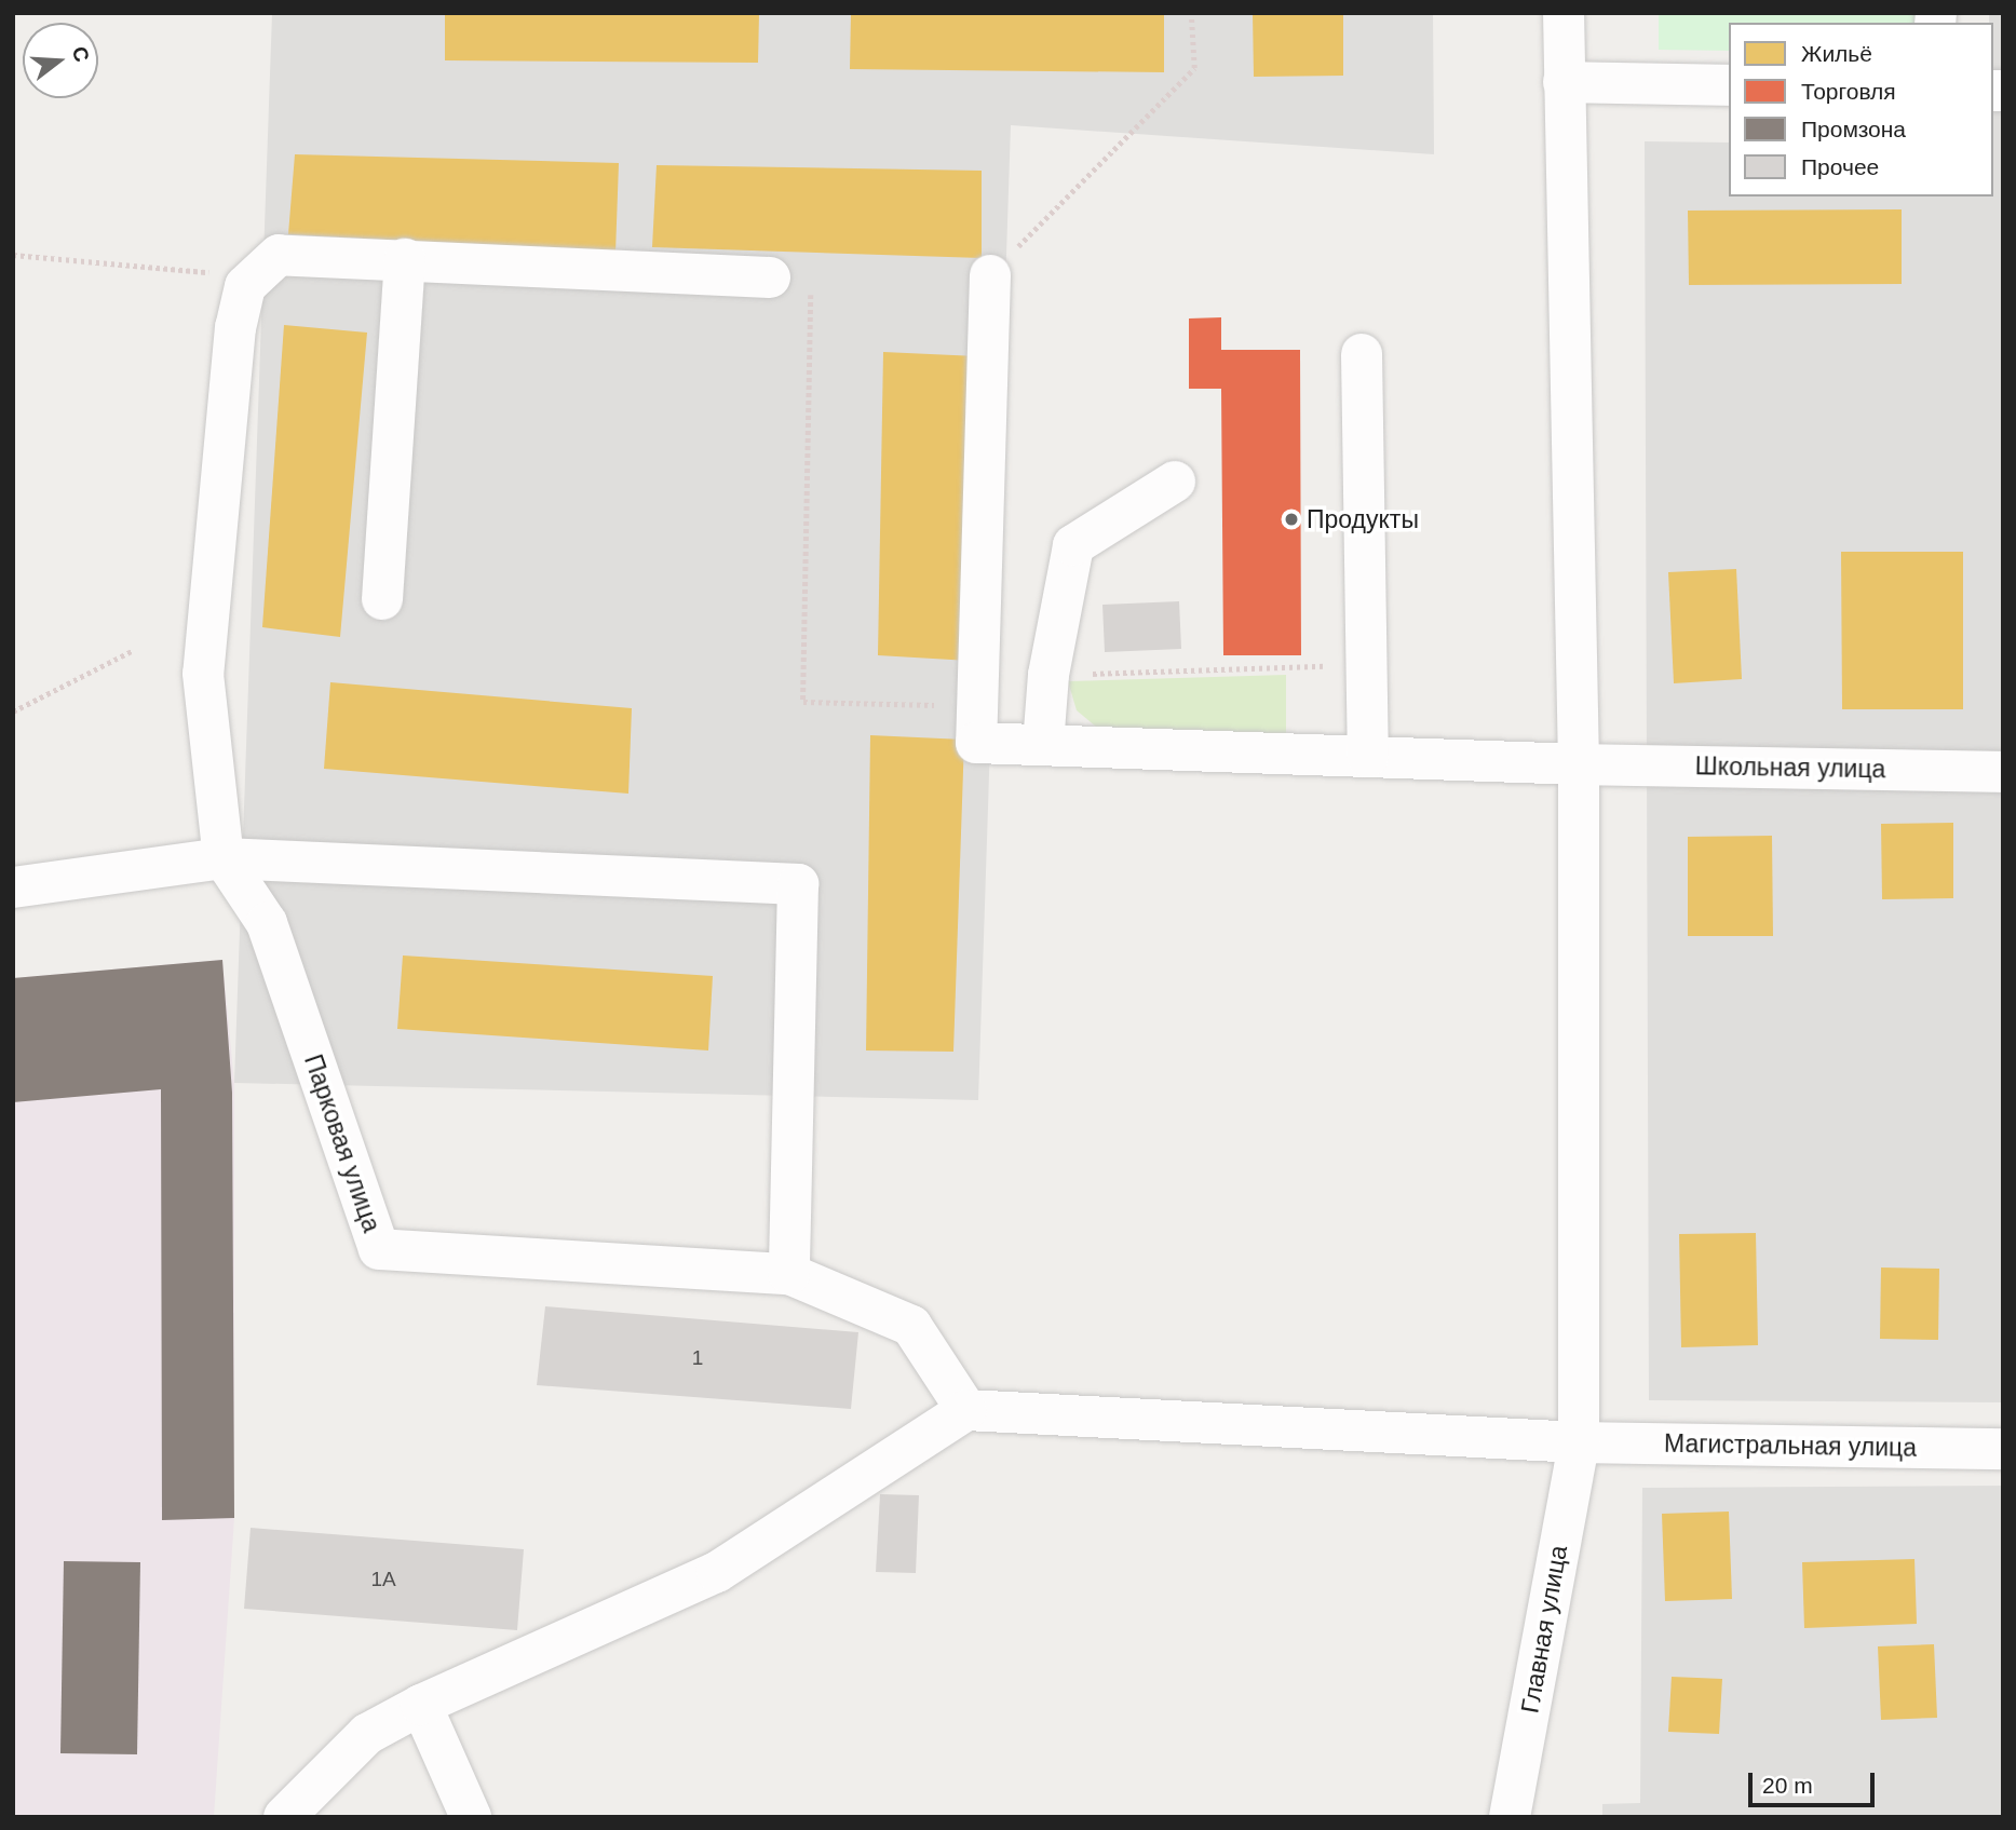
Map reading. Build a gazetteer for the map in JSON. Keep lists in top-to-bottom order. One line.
{"streets":{"street":["Школьная улица","Парковая улица","Магистральная улица","Главная улица"]},"crossings":[["Школьная улица","Главная улица"],["Магистральная улица","Главная улица"]],"places":["Продукты"],"house_numbers":["1","1А"],"legend":["Жильё","Торговля","Промзона","Прочее"],"scale_bar":"20 m","north":"right"}
